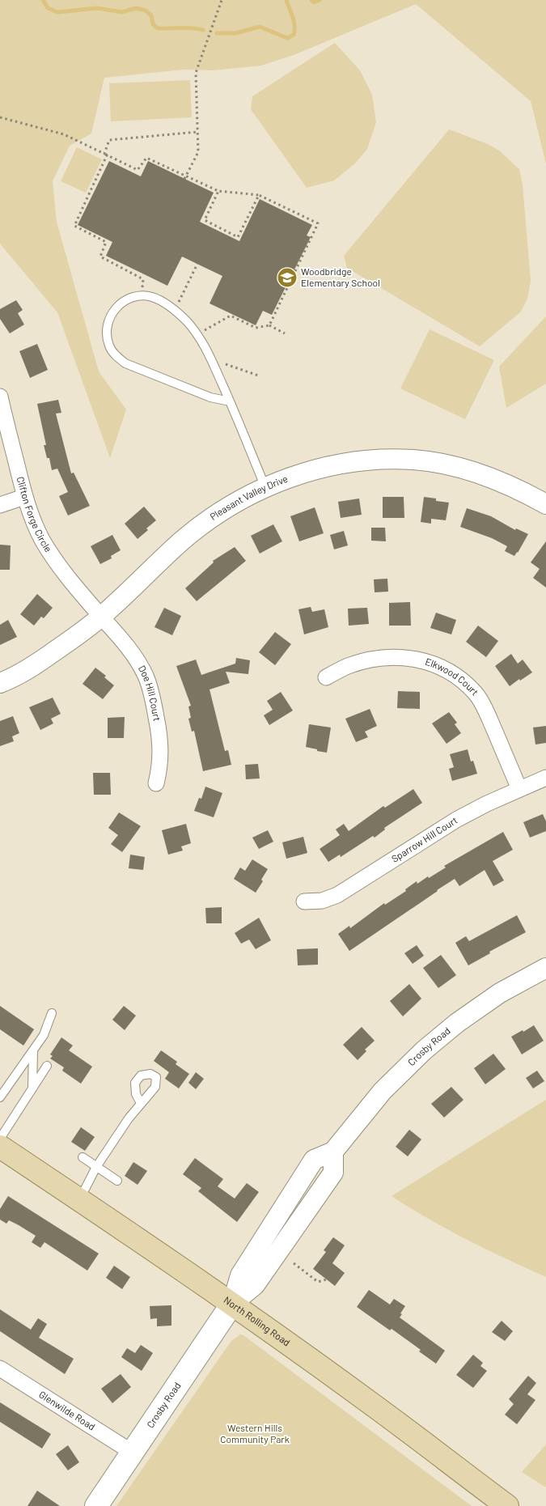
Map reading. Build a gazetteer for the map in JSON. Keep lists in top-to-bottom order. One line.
{"streets":{"main road":["Crosby Road","North Rolling Road"],"street":["Pleasant Valley Drive","Clifton Forge Circle","Elkwood Court","Doe Hill Court","Sparrow Hill Court","Glenwilde Road"]},"crossings":[["Pleasant Valley Drive","Clifton Forge Circle"],["Pleasant Valley Drive","Doe Hill Court"],["Clifton Forge Circle","Doe Hill Court"],["Elkwood Court","Sparrow Hill Court"],["Crosby Road","North Rolling Road"],["Crosby Road","Glenwilde Road"]],"parks":["Western Hills Community Park"],"places":{"school or university":["Woodbridge Elementary School"]}}
